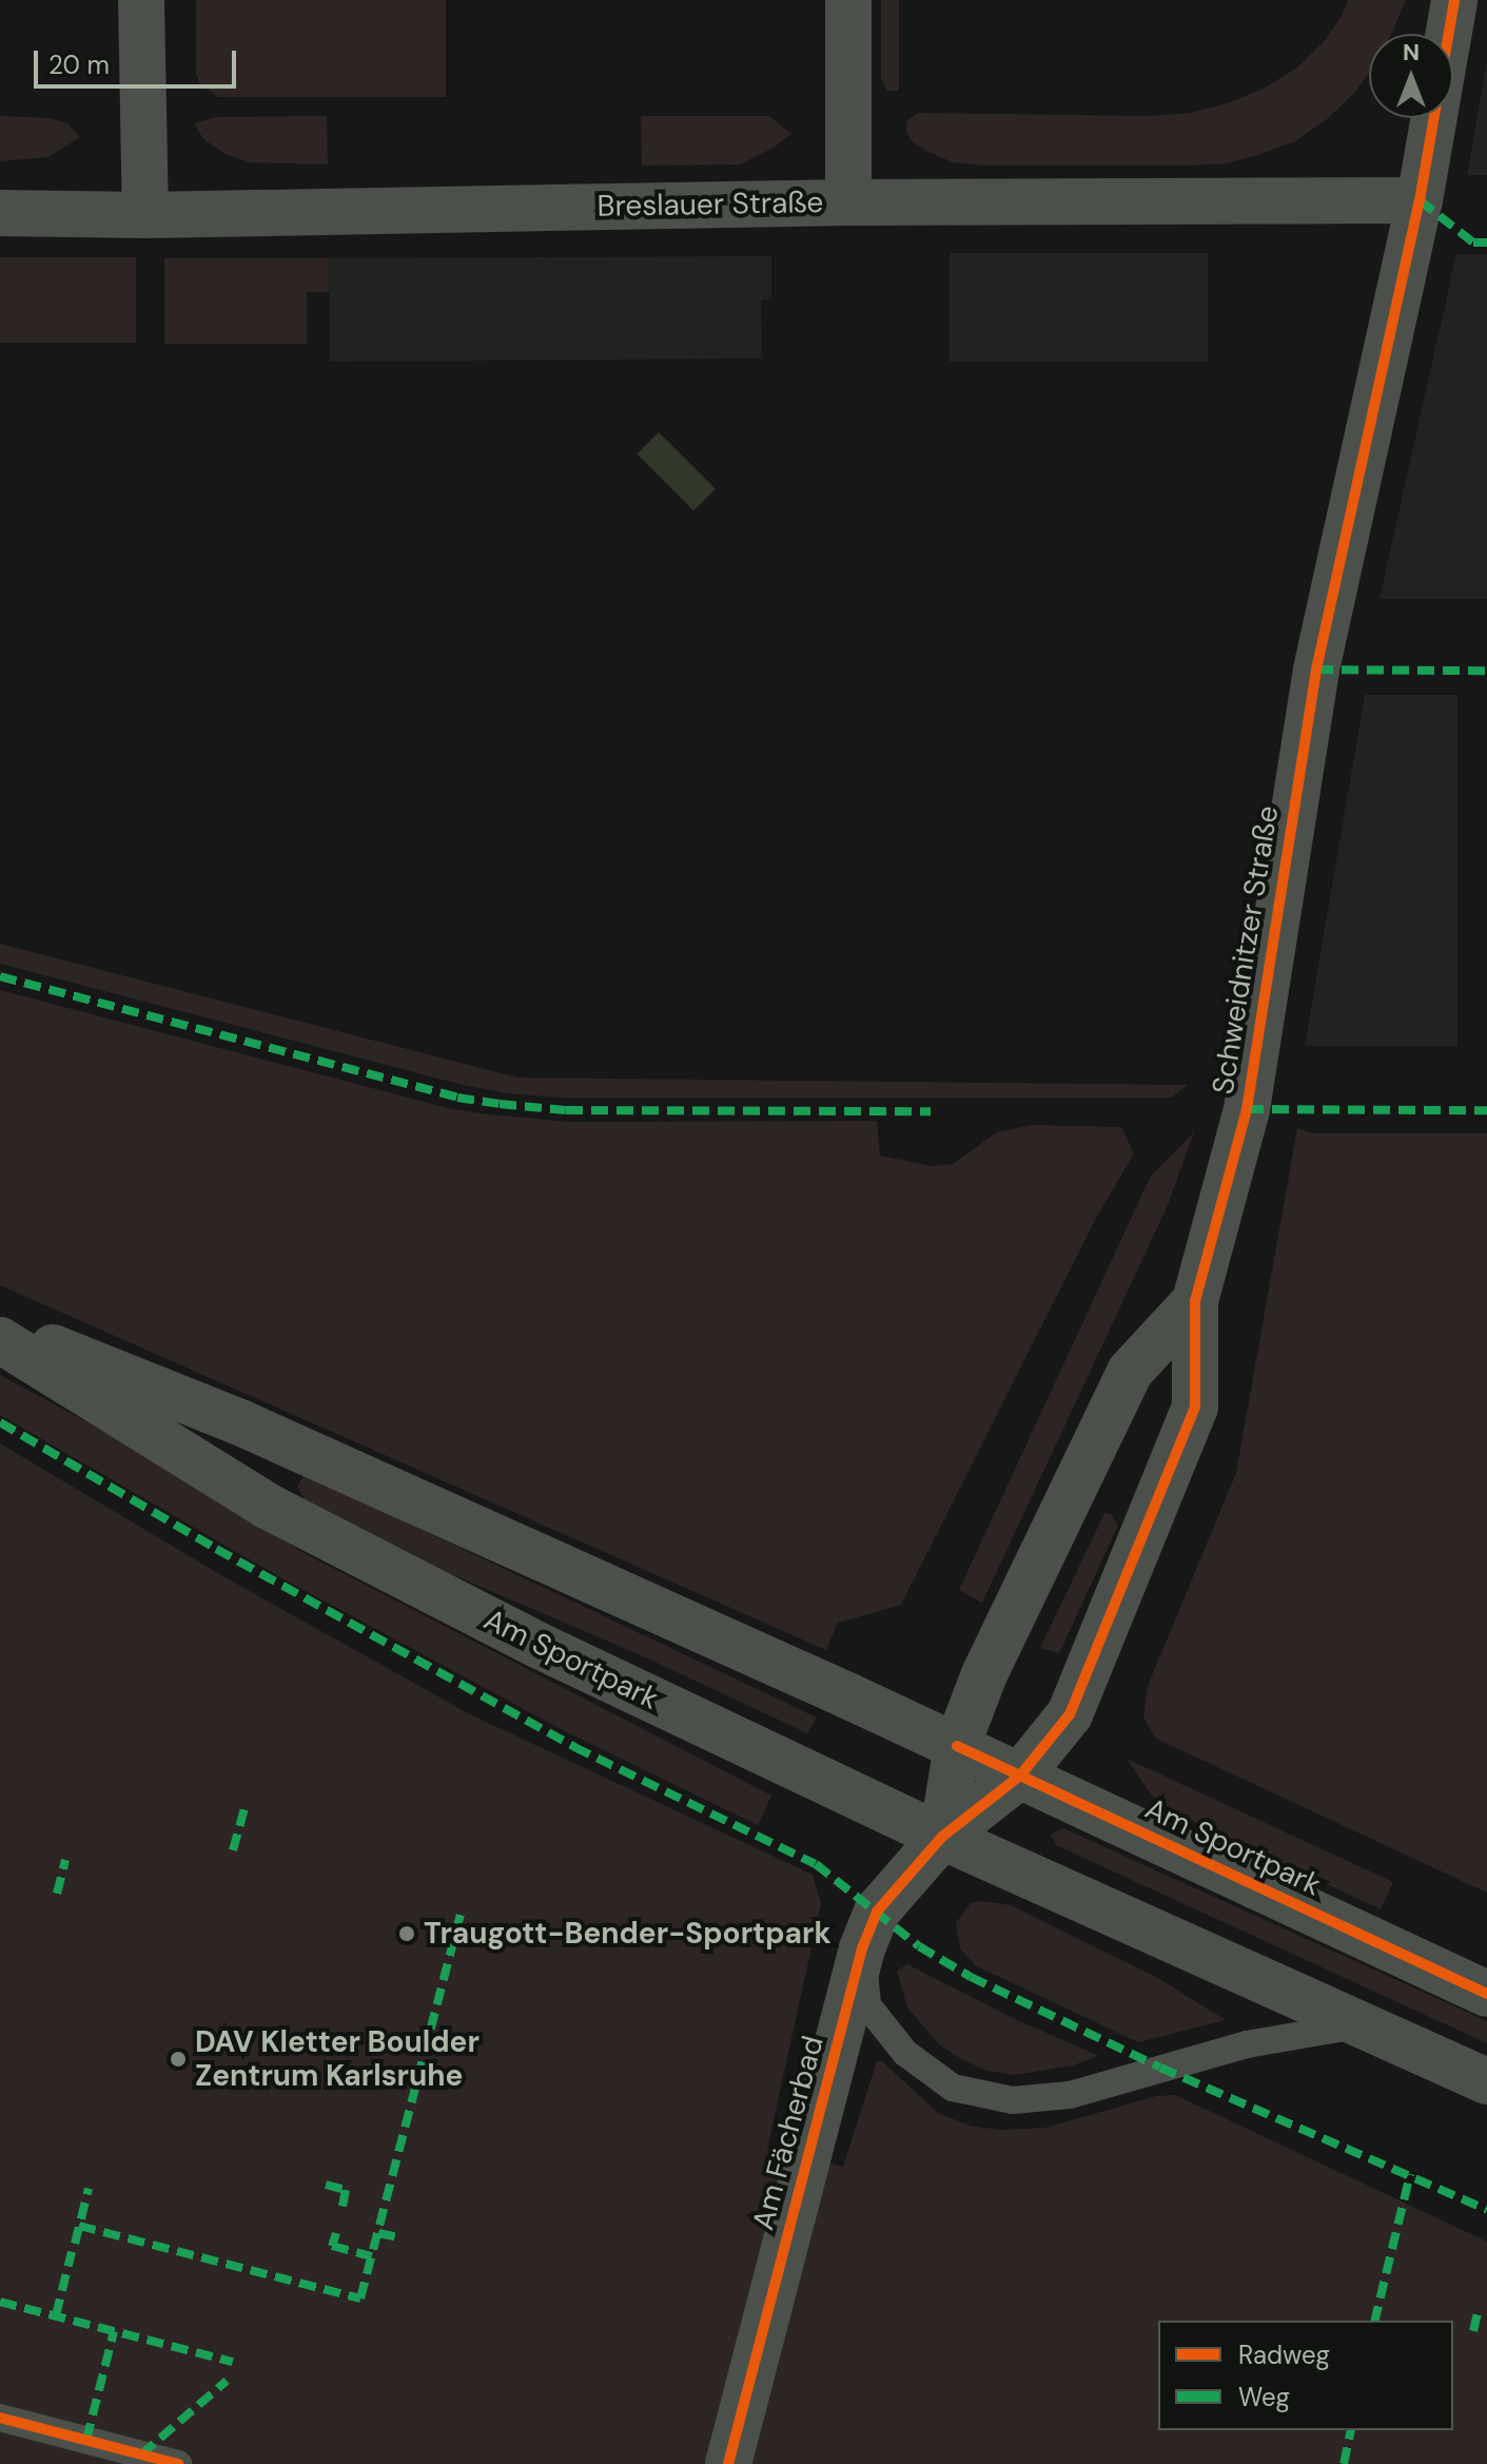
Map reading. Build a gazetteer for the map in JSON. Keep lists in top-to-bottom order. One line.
{"streets":{"street":["Breslauer Straße","Schweidnitzer Straße","Am Sportpark","Am Fächerbad"]},"crossings":[["Breslauer Straße","Schweidnitzer Straße"],["Schweidnitzer Straße","Am Sportpark"],["Schweidnitzer Straße","Am Fächerbad"],["Am Sportpark","Am Fächerbad"]],"places":["Traugott-Bender-Sportpark","DAV Kletter Boulder Zentrum Karlsruhe"],"legend":["Radweg","Weg"],"scale_bar":"20 m","north":"top"}
